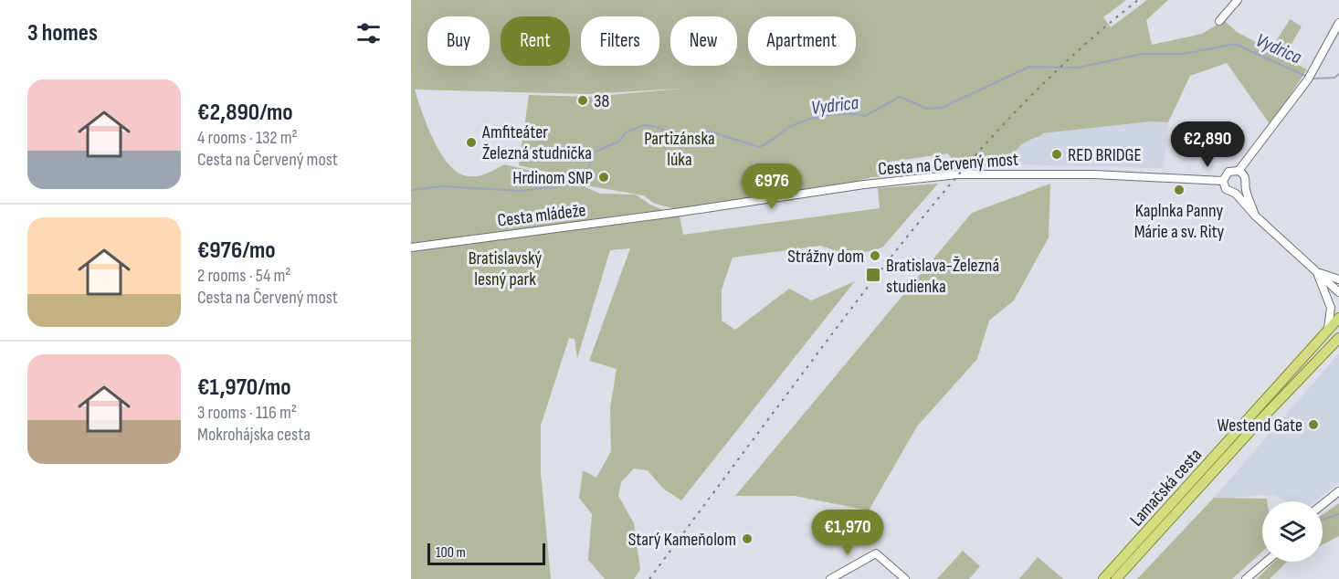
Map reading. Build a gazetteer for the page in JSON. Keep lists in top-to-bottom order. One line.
{"streets":{"main road":["Lamačská cesta"],"street":["Cesta na Červený most","Cesta mládeže"]},"crossings":[["Cesta na Červený most","Cesta mládeže"]],"water":["Vydrica"],"parks":["Partizánska lúka","Bratislavský lesný park"],"places":{"other":["38","Amfiteáter Železná studnička","RED BRIDGE","Hrdinom SNP","Kaplnka Panny Márie a sv. Rity","Strážny dom","Westend Gate","Starý Kameňolom"],"transit":["Bratislava-Železná studienka"]},"scale_bar":"100 m","page":{"heading":"3 homes","chip":["Buy","Rent","Filters","New","Apartment"],"list":[{"name":"€2,890/mo","note":"4 rooms · 132 m² · Cesta na Červený most"},{"name":"€976/mo","note":"2 rooms · 54 m² · Cesta na Červený most"},{"name":"€1,970/mo","note":"3 rooms · 116 m² · Mokrohájska cesta"}],"price":["€2,890","€976","€1,970"],"scale":"100 m"}}
